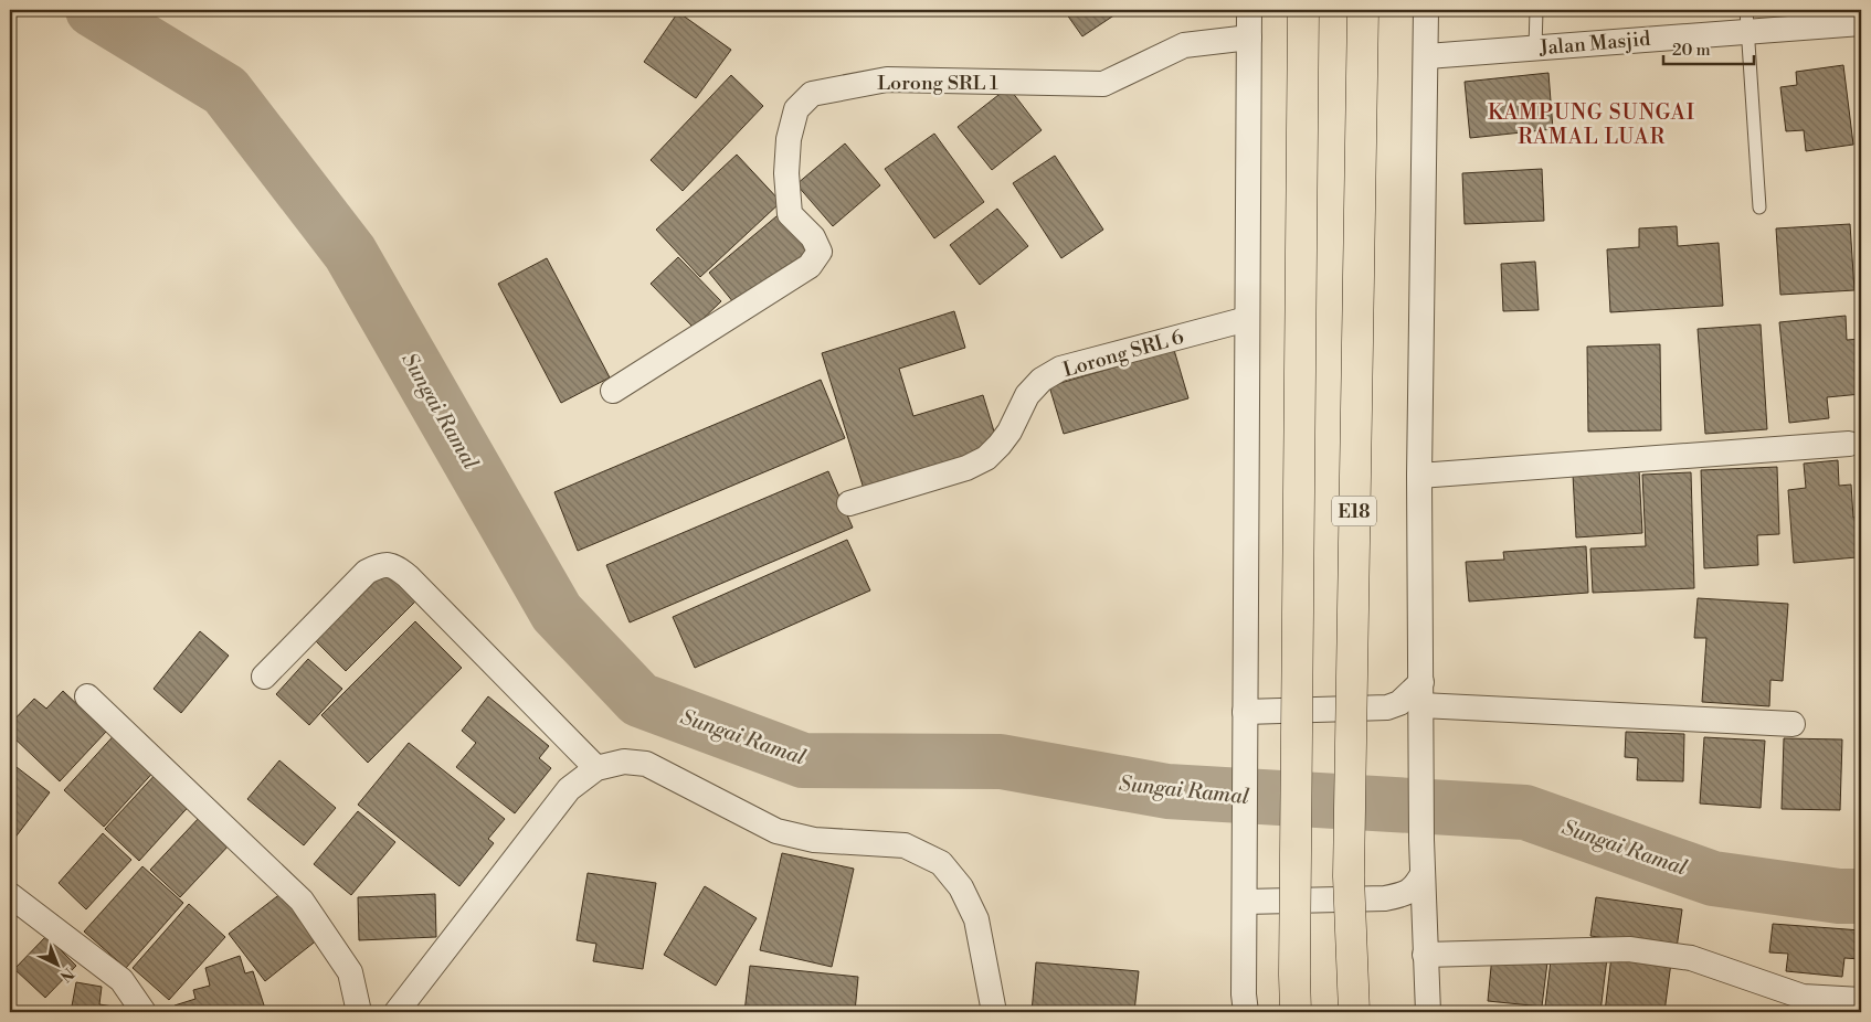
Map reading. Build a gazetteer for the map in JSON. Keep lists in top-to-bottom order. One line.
{"streets":{"highway":["E18"],"street":["Jalan Masjid","Lorong SRL 1","Lorong SRL 6"]},"districts":["KAMPUNG SUNGAI RAMAL LUAR"],"water":["Sungai Ramal"],"scale_bar":"20 m","north":"bottom right"}
